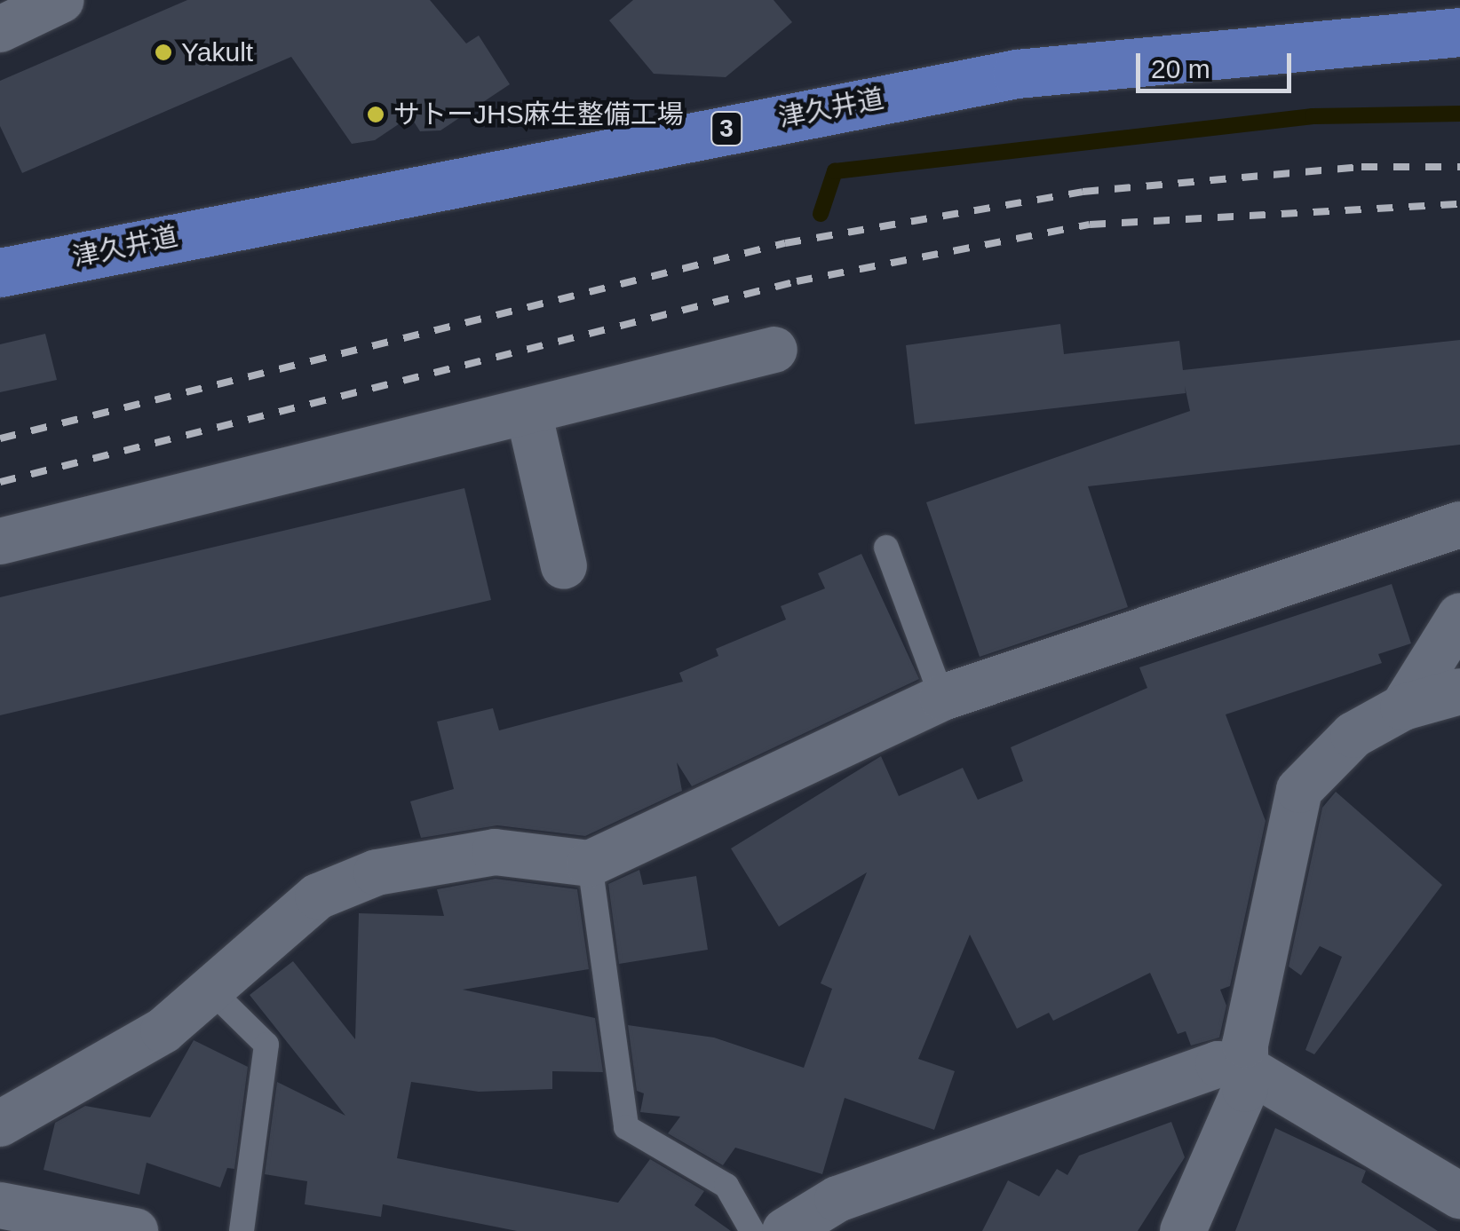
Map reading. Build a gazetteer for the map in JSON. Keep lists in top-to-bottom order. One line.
{"streets":{"main road":["津久井道","3"]},"places":["Yakult","サトーJHS麻生整備工場"],"scale_bar":"20 m"}
